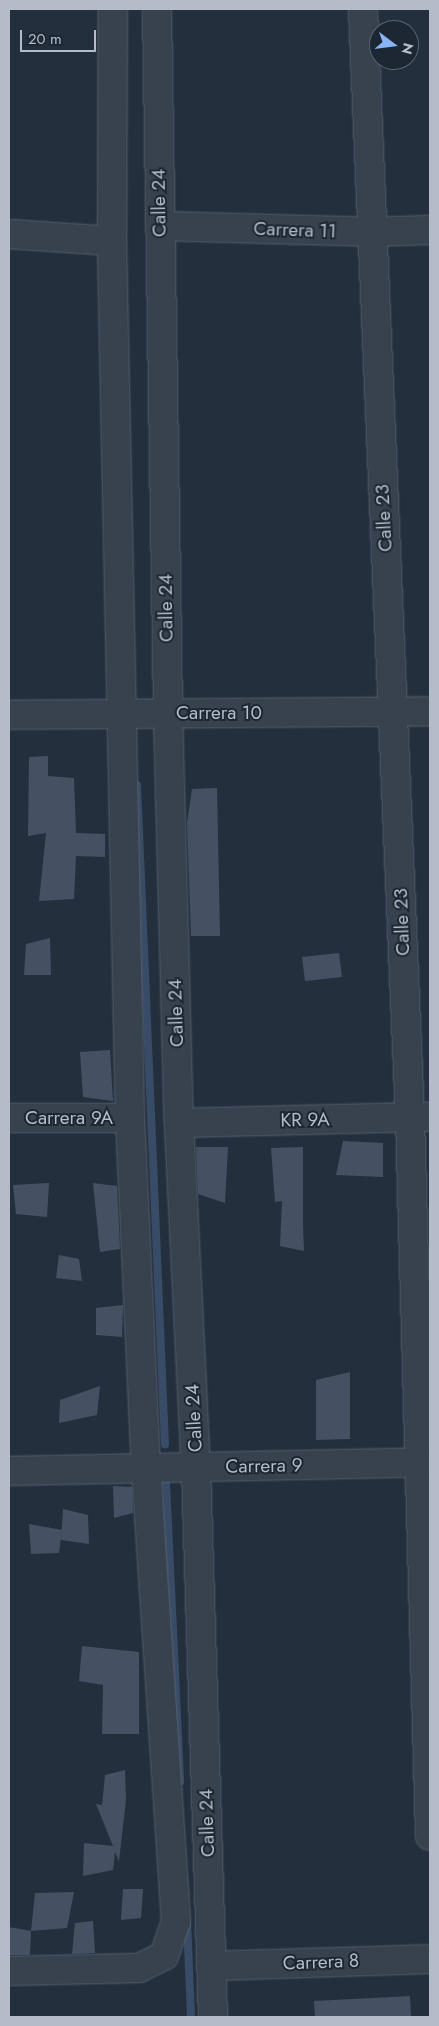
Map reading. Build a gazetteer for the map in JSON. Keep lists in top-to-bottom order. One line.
{"streets":{"street":["Calle 24","Carrera 11","Calle 23","Carrera 10","Carrera 9A","KR 9A","Carrera 9","Carrera 8"]},"crossings":[["Calle 24","Carrera 11"],["Calle 24","Carrera 10"],["Calle 24","Carrera 9A"],["Calle 24","KR 9A"],["Calle 24","Carrera 9"],["Calle 24","Carrera 8"],["Carrera 11","Calle 23"],["Calle 23","Carrera 10"],["Calle 23","KR 9A"],["Calle 23","Carrera 9"]],"scale_bar":"20 m","north":"right"}
